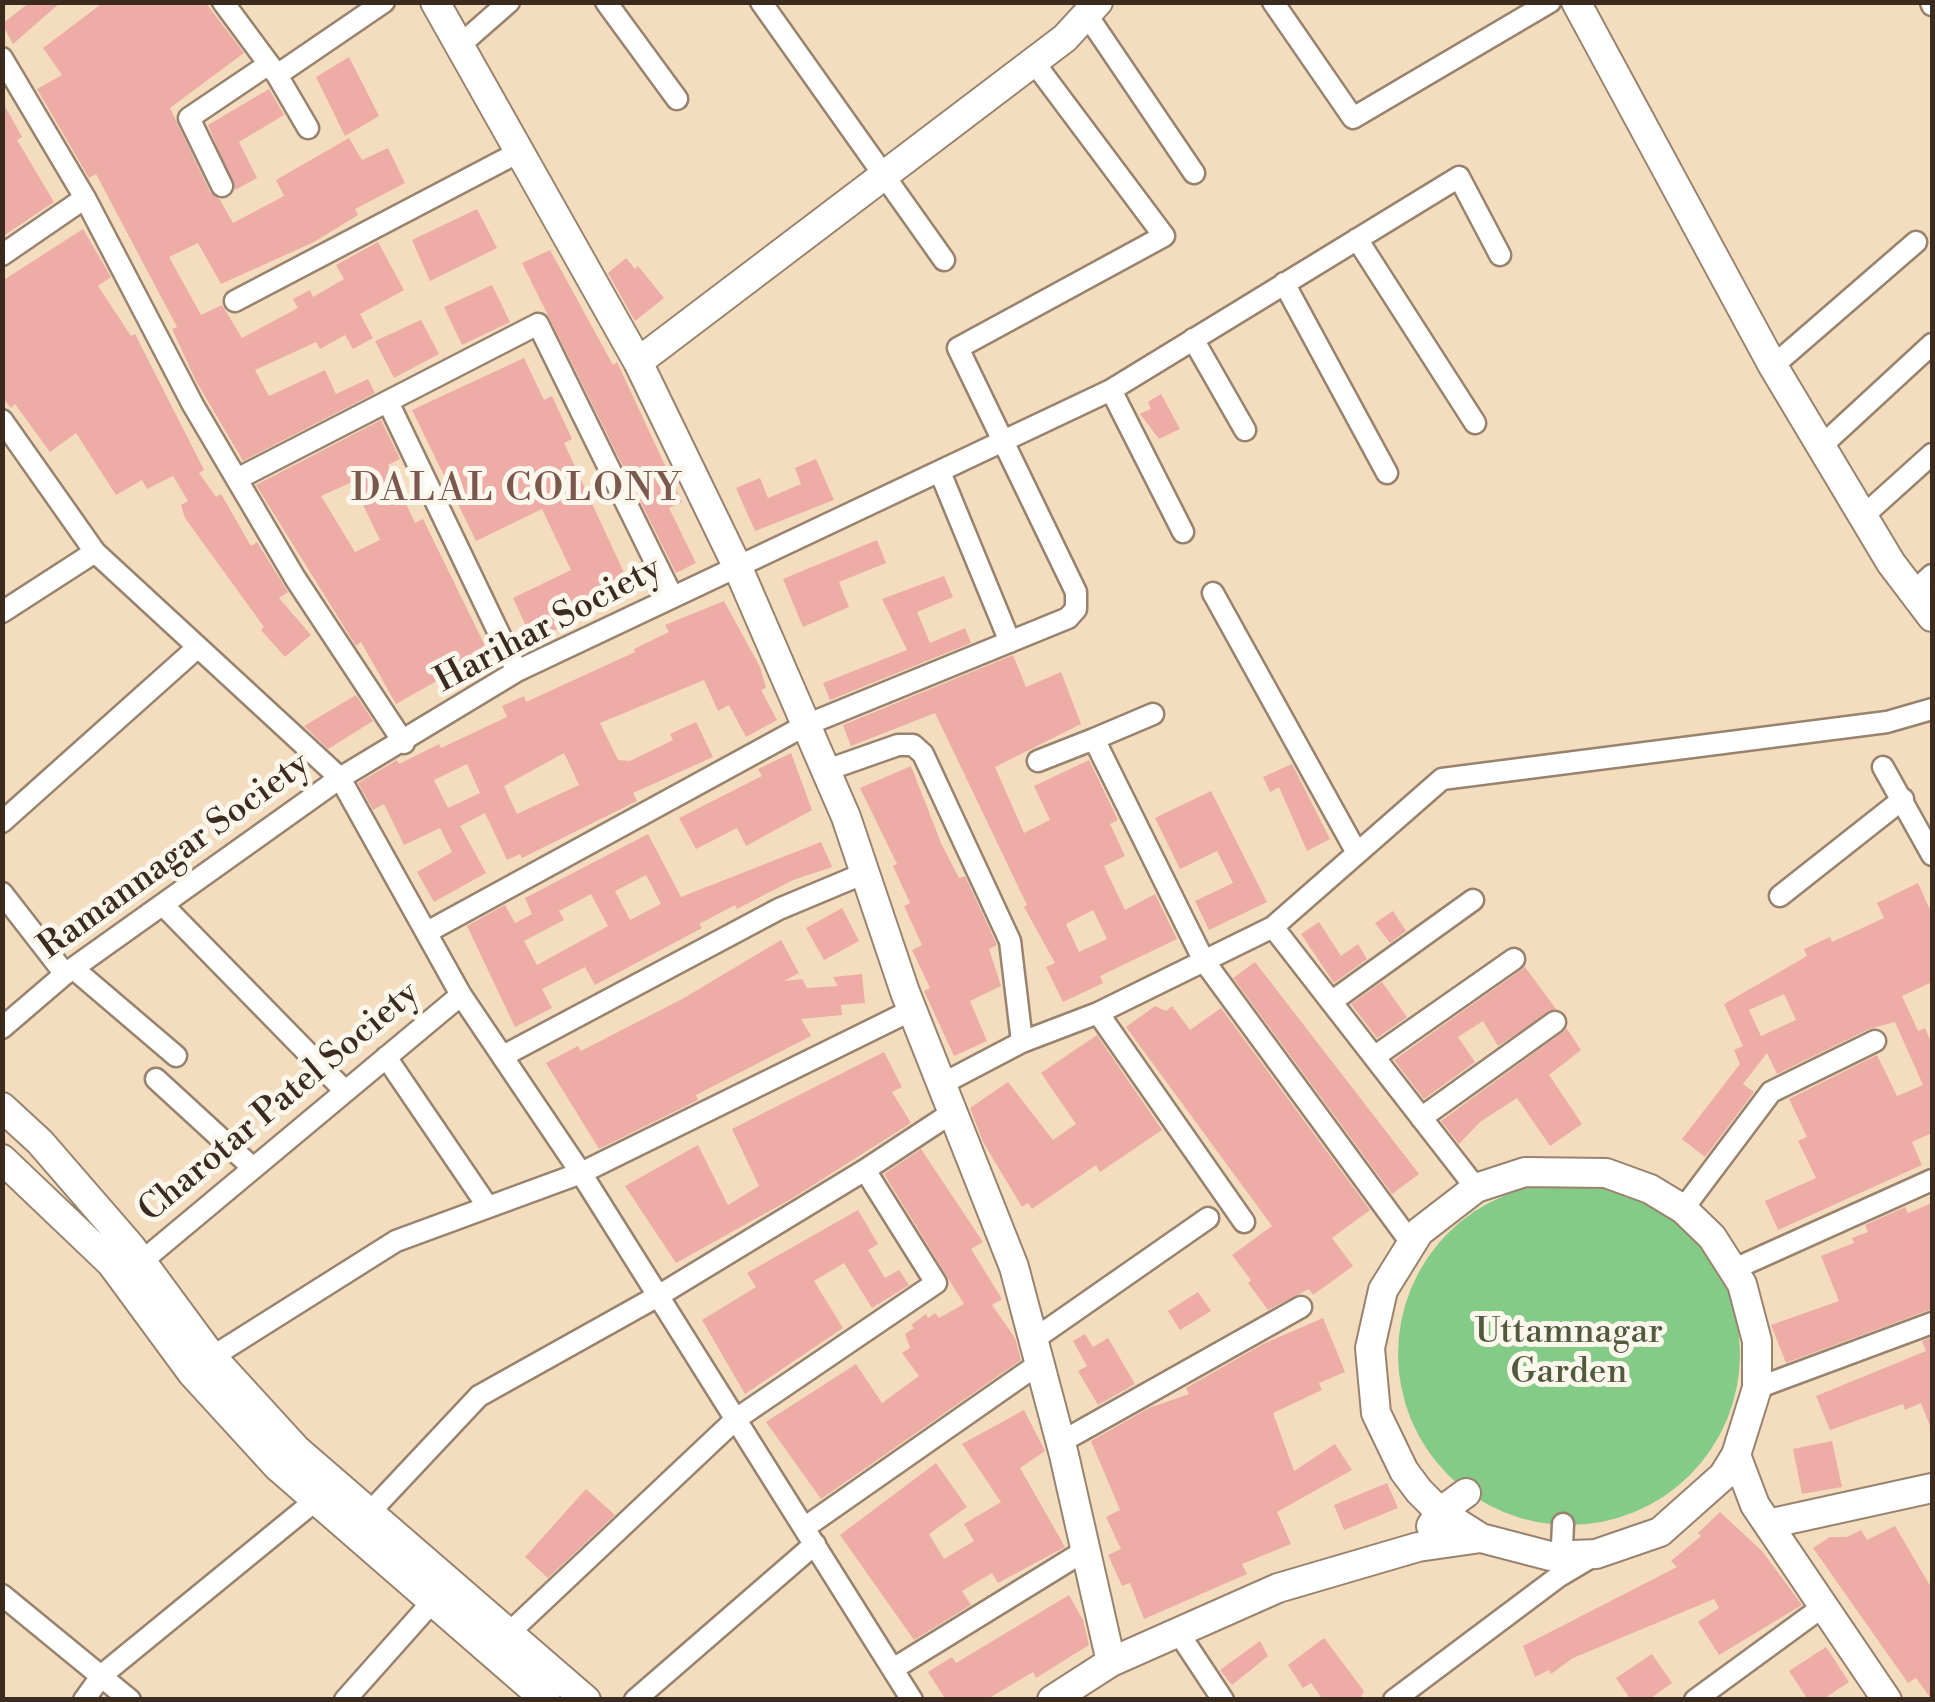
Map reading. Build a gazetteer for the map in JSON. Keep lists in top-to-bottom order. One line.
{"streets":{"street":["Harihar Society","Ramannagar Society","Charotar Patel Society"]},"crossings":[["Harihar Society","Ramannagar Society"]],"districts":["DALAL COLONY"],"parks":["Uttamnagar Garden"]}
